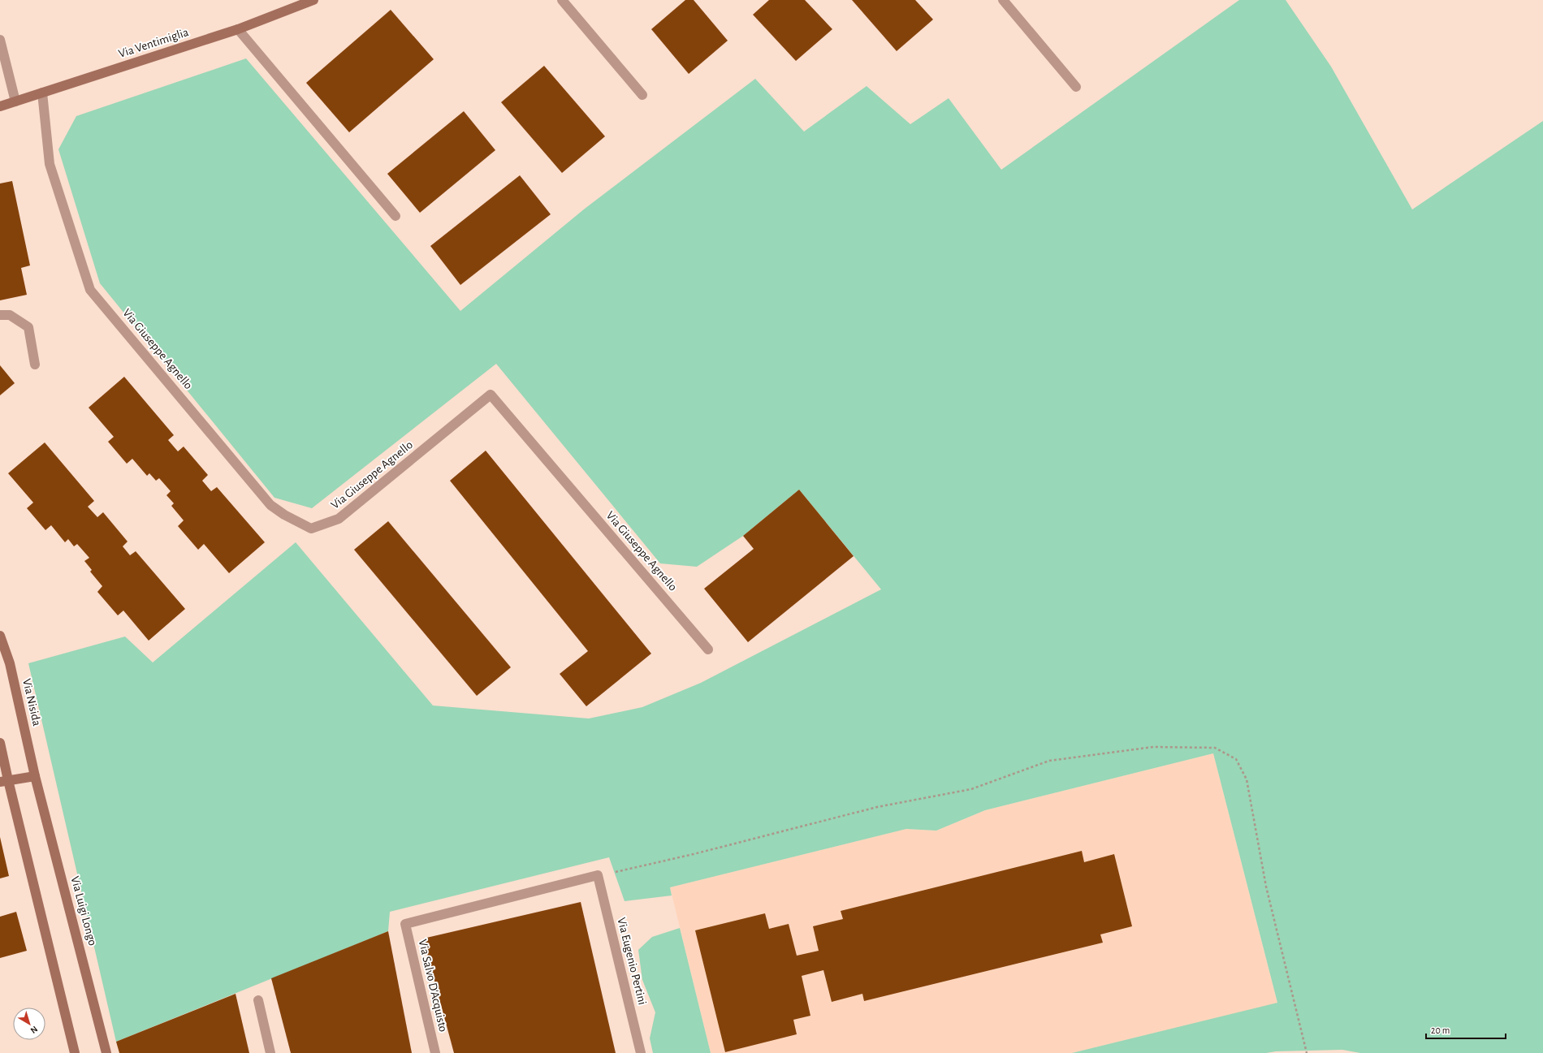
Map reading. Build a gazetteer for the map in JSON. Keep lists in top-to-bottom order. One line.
{"streets":{"street":["Via Ventimiglia","Via Giuseppe Agnello","Via Nisida","Via Luigi Longo","Via Eugenio Pertini","Via Salvo D'Acquisto"]},"crossings":[["Via Ventimiglia","Via Giuseppe Agnello"],["Via Nisida","Via Luigi Longo"],["Via Eugenio Pertini","Via Salvo D'Acquisto"]],"scale_bar":"20 m","north":"bottom right"}
